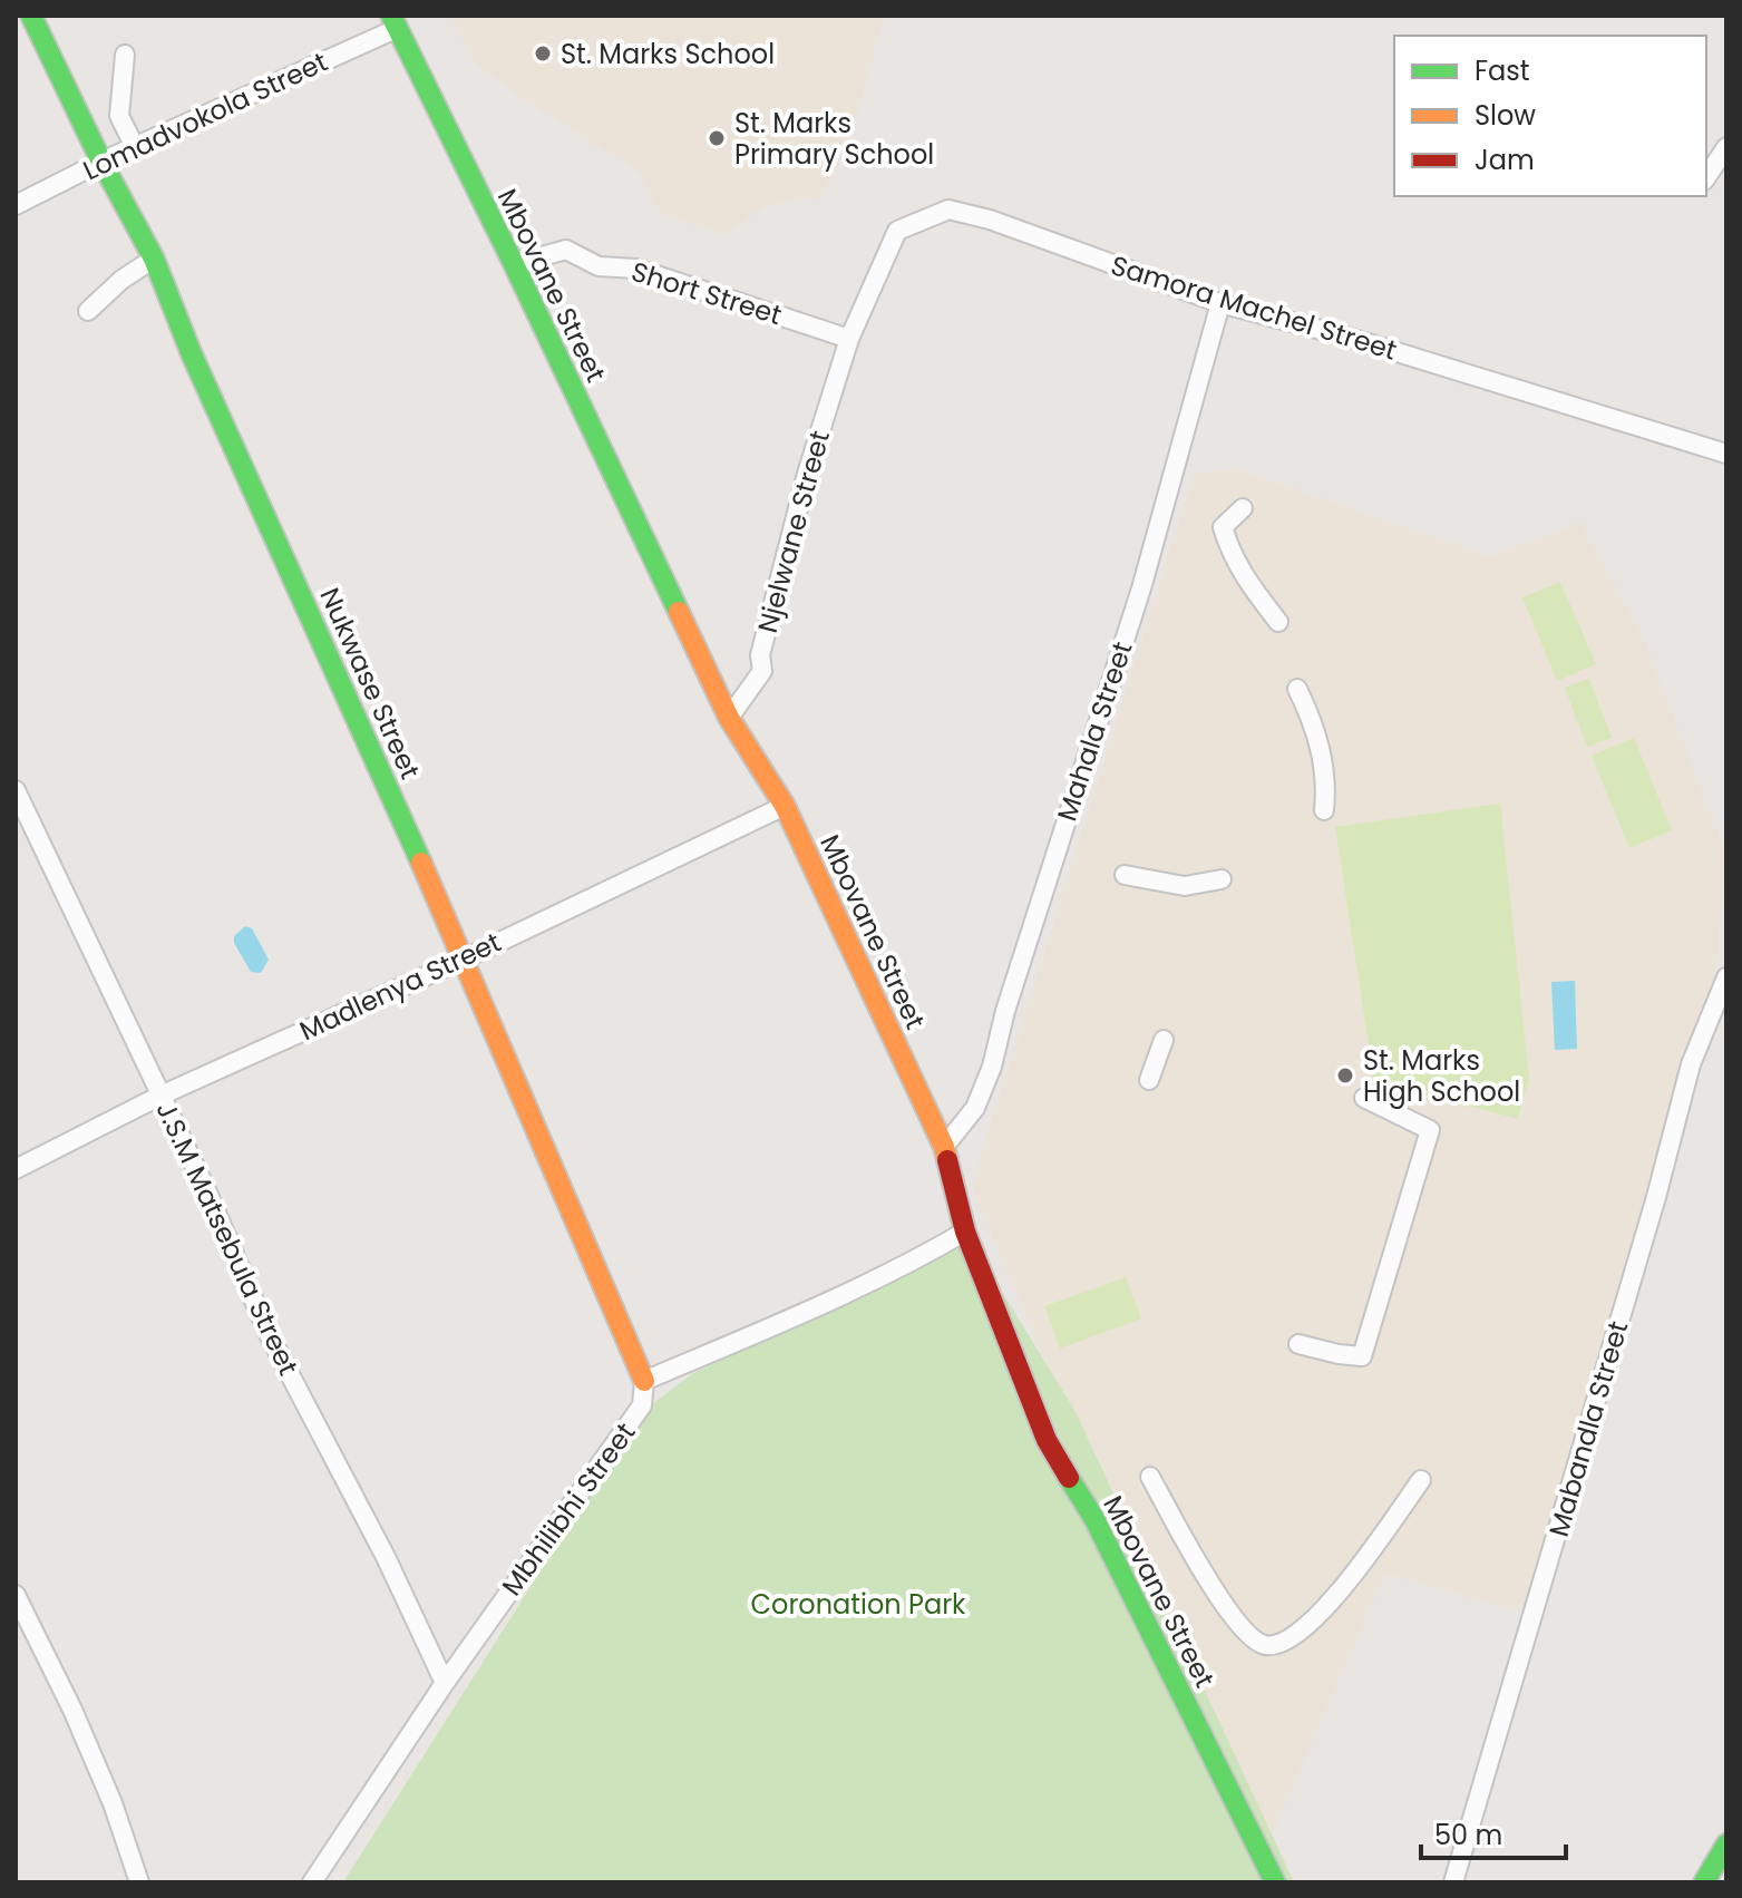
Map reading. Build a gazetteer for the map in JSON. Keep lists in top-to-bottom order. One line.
{"streets":{"street":["Lomadvokola Street","Mbovane Street","Short Street","Samora Machel Street","Njelwane Street","Nukwase Street","Mahala Street","Madlenya Street","J.S.M Matsebula Street","Mabandla Street","Mbhilibhi Street"]},"crossings":[["Lomadvokola Street","Mbovane Street"],["Lomadvokola Street","Nukwase Street"],["Mbovane Street","Short Street"],["Mbovane Street","Njelwane Street"],["Mbovane Street","Mahala Street"],["Mbovane Street","Madlenya Street"],["Short Street","Samora Machel Street"],["Short Street","Njelwane Street"],["Samora Machel Street","Njelwane Street"],["Samora Machel Street","Mahala Street"],["Nukwase Street","Madlenya Street"],["Nukwase Street","Mbhilibhi Street"],["Madlenya Street","J.S.M Matsebula Street"],["J.S.M Matsebula Street","Mbhilibhi Street"]],"parks":["Coronation Park"],"places":["St. Marks School","St. Marks Primary School","St. Marks High School"],"legend":["Fast","Slow","Jam"],"scale_bar":"50 m"}
